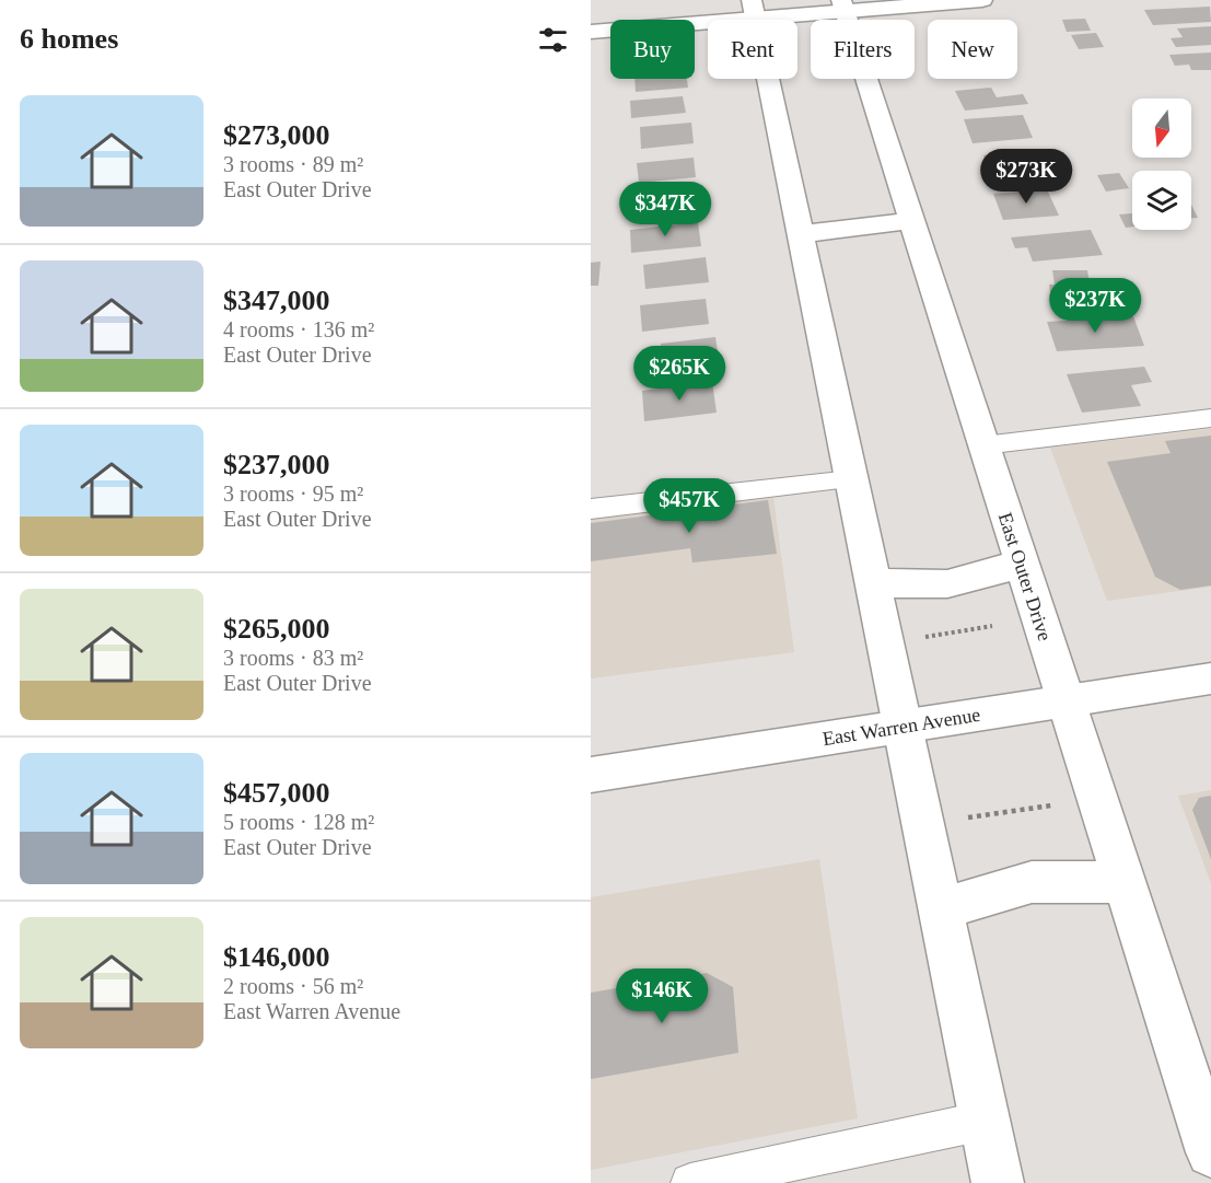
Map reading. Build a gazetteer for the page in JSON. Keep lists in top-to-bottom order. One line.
{"streets":{"street":["East Outer Drive","East Warren Avenue"]},"crossings":[["East Outer Drive","East Warren Avenue"]],"north":"bottom","page":{"heading":"6 homes","chip":["Buy","Rent","Filters","New"],"list":[{"name":"$273,000","note":"3 rooms · 89 m² · East Outer Drive"},{"name":"$347,000","note":"4 rooms · 136 m² · East Outer Drive"},{"name":"$237,000","note":"3 rooms · 95 m² · East Outer Drive"},{"name":"$265,000","note":"3 rooms · 83 m² · East Outer Drive"},{"name":"$457,000","note":"5 rooms · 128 m² · East Outer Drive"},{"name":"$146,000","note":"2 rooms · 56 m² · East Warren Avenue"}],"price":["$273K","$347K","$237K","$265K","$457K","$146K"]}}
